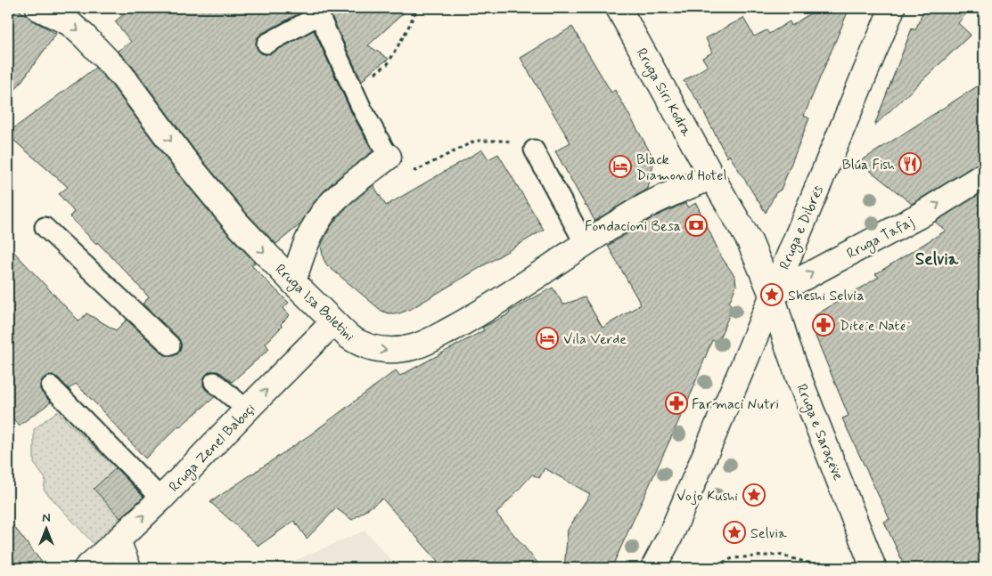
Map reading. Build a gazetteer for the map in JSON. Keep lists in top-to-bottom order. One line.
{"streets":{"street":["Rruga Siri Kodra","Rruga e Dibrës","Rruga Tafaj","Rruga Isa Boletini","Rruga e Saraçëve","Rruga Zenel Baboçi"]},"crossings":[["Rruga Siri Kodra","Rruga e Dibrës"],["Rruga Siri Kodra","Rruga Tafaj"],["Rruga Siri Kodra","Rruga Isa Boletini"],["Rruga Siri Kodra","Rruga e Saraçëve"],["Rruga e Dibrës","Rruga Tafaj"],["Rruga e Dibrës","Rruga e Saraçëve"],["Rruga Tafaj","Rruga e Saraçëve"],["Rruga Isa Boletini","Rruga Zenel Baboçi"]],"one_way":["Rruga Tafaj","Rruga Isa Boletini","Rruga Zenel Baboçi"],"districts":["Selvia"],"places":{"restaurant":["Blúa Fish"],"hotel":["Black Diamond Hotel","Vila Verde"],"bank":["Fondacioni Besa"],"place":["Sheshi Selvia","Vojo Kushi","Selvia"],"pharmacy":["Ditë e Natë","Farmaci Nutri"]},"north":"top"}
